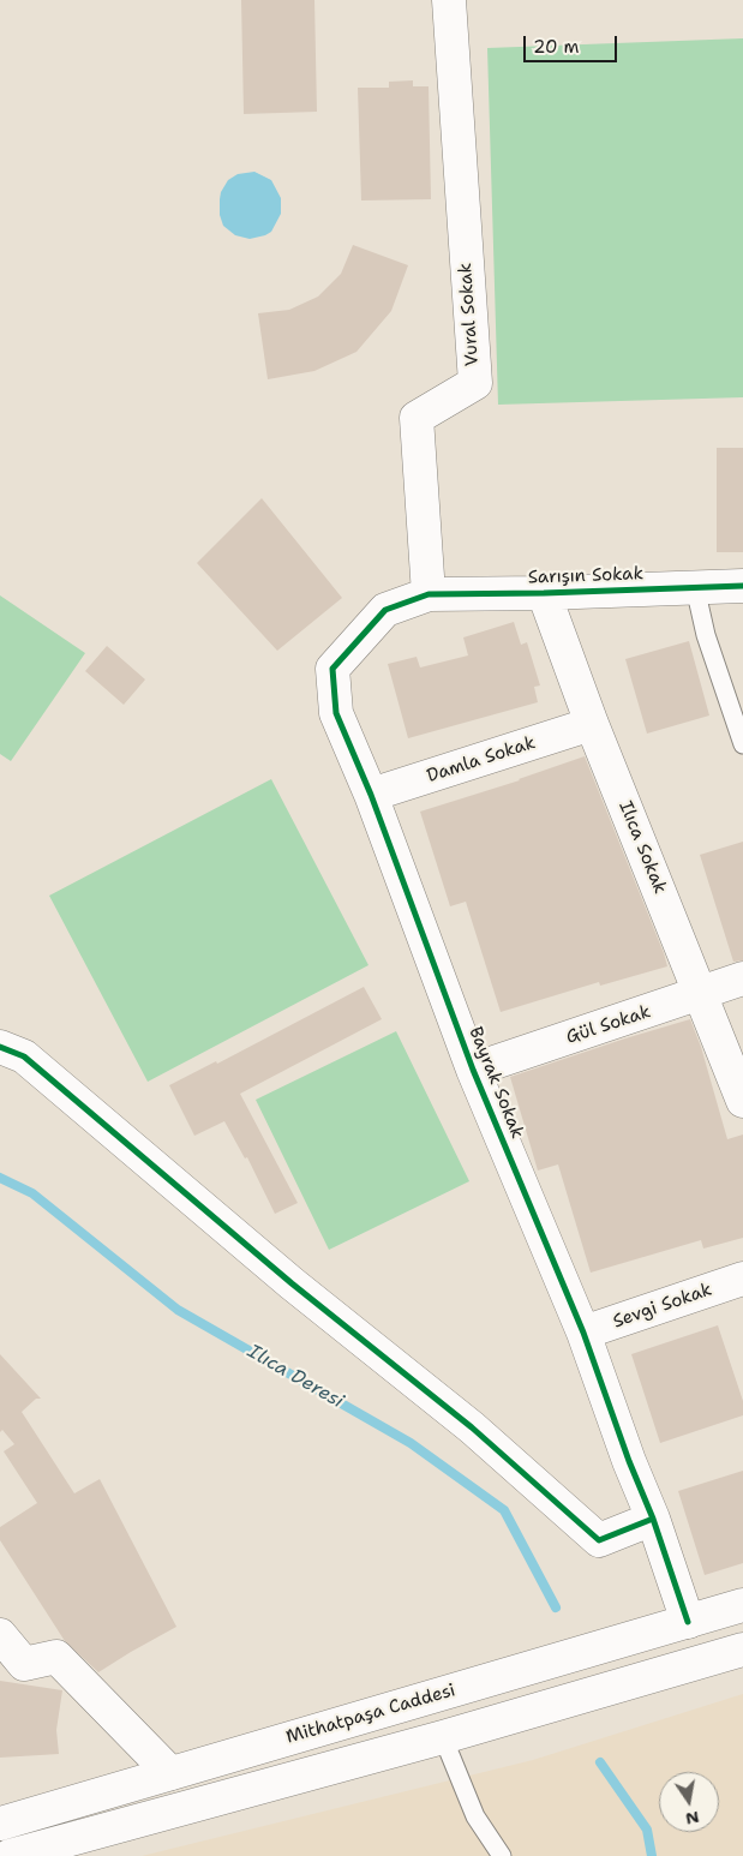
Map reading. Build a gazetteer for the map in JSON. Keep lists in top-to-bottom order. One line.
{"streets":{"street":["Vural Sokak","Sarışın Sokak","Damla Sokak","Ilıca Sokak","Gül Sokak","Bayrak Sokak","Sevgi Sokak","Mithatpaşa Caddesi"]},"crossings":[["Vural Sokak","Sarışın Sokak"],["Vural Sokak","Bayrak Sokak"],["Sarışın Sokak","Ilıca Sokak"],["Sarışın Sokak","Bayrak Sokak"],["Damla Sokak","Ilıca Sokak"],["Damla Sokak","Bayrak Sokak"],["Ilıca Sokak","Gül Sokak"],["Gül Sokak","Bayrak Sokak"],["Bayrak Sokak","Sevgi Sokak"],["Bayrak Sokak","Mithatpaşa Caddesi"]],"water":["Ilıca Deresi"],"scale_bar":"20 m","north":"bottom"}
